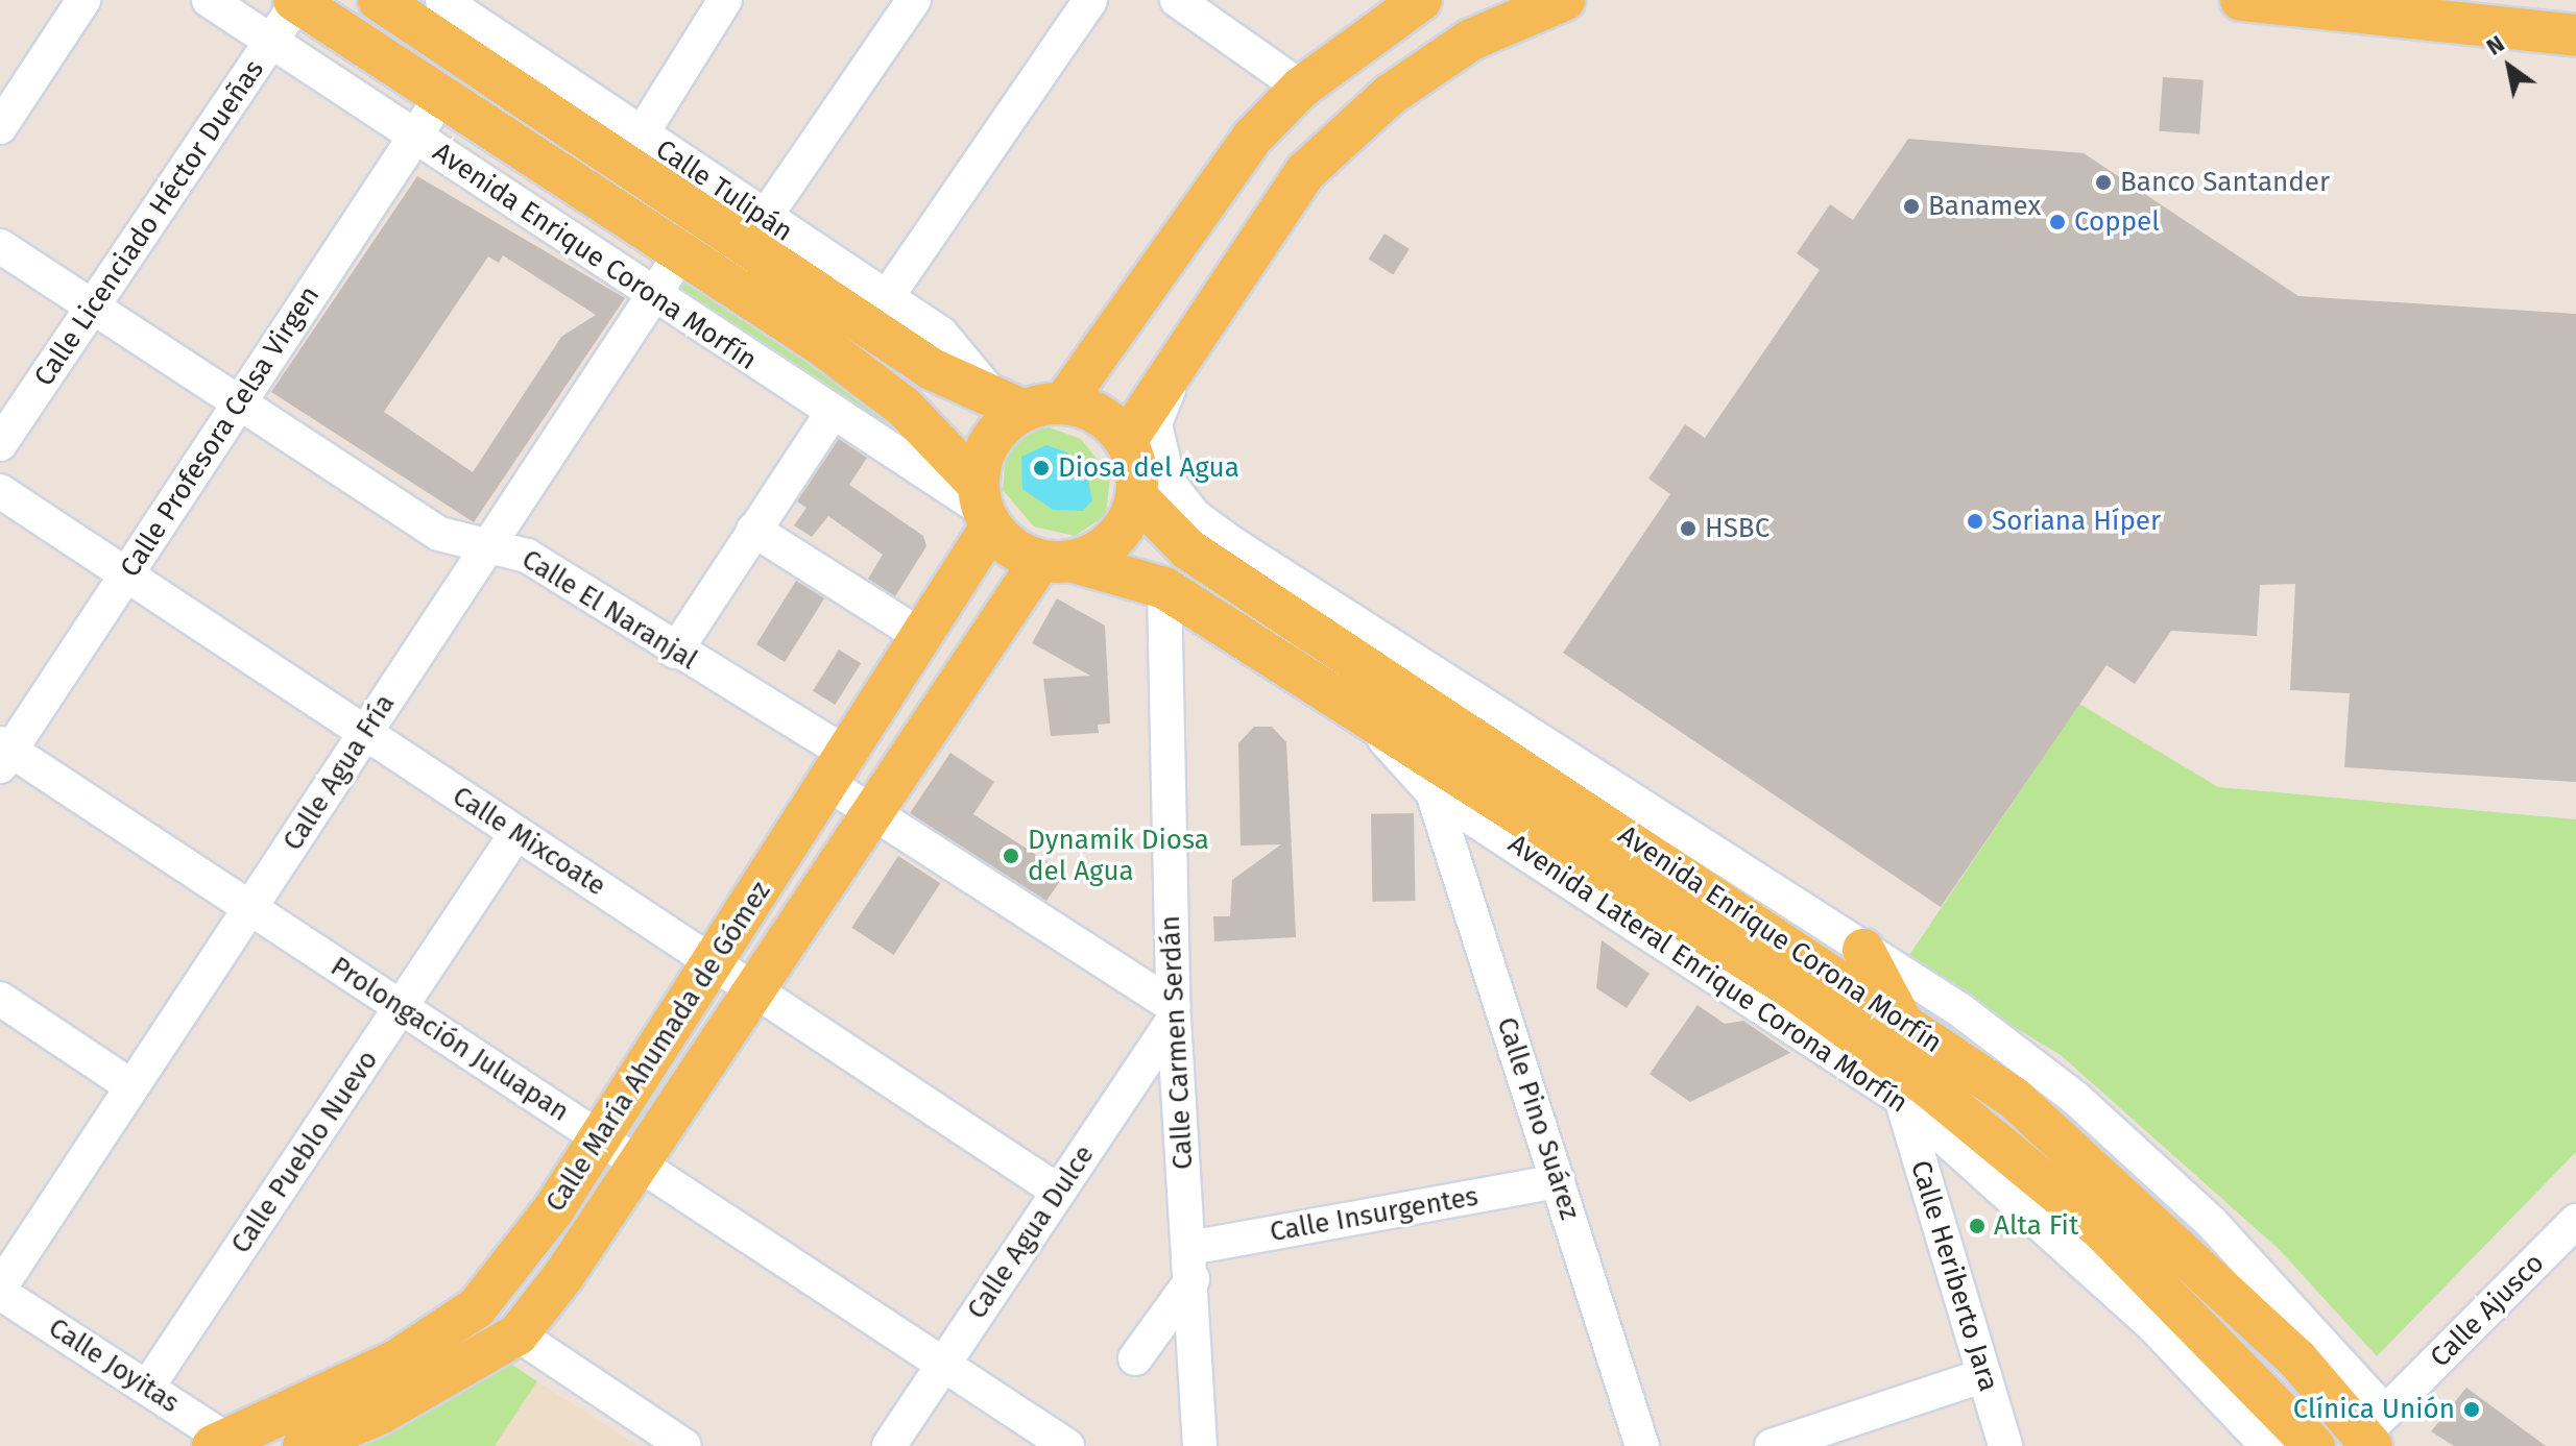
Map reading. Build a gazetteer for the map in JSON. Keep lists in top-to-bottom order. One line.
{"streets":{"main road":["Avenida Enrique Corona Morfín","Calle María Ahumada de Gómez"],"street":["Calle Tulipán","Calle Licenciado Héctor Dueñas","Calle Profesora Celsa Virgen","Calle El Naranjal","Calle Agua Fría","Calle Mixcoate","Avenida Lateral Enrique Corona Morfín","Prolongación Juluapan","Calle Carmen Serdán","Calle Pino Suárez","Calle Pueblo Nuevo","Calle Insurgentes","Calle Agua Dulce","Calle Heriberto Jara","Calle Ajusco","Calle Joyitas"]},"crossings":[["Calle Tulipán","Avenida Enrique Corona Morfín"],["Calle Tulipán","Calle María Ahumada de Gómez"],["Calle Licenciado Héctor Dueñas","Avenida Enrique Corona Morfín"],["Calle Licenciado Héctor Dueñas","Calle El Naranjal"],["Avenida Enrique Corona Morfín","Calle Profesora Celsa Virgen"],["Avenida Enrique Corona Morfín","Calle Agua Fría"],["Avenida Enrique Corona Morfín","Avenida Lateral Enrique Corona Morfín"],["Avenida Enrique Corona Morfín","Calle Carmen Serdán"],["Avenida Enrique Corona Morfín","Calle María Ahumada de Gómez"],["Avenida Enrique Corona Morfín","Calle Heriberto Jara"],["Avenida Enrique Corona Morfín","Calle Ajusco"],["Calle Profesora Celsa Virgen","Calle El Naranjal"],["Calle Profesora Celsa Virgen","Calle Mixcoate"],["Calle Profesora Celsa Virgen","Prolongación Juluapan"],["Calle El Naranjal","Calle Agua Fría"],["Calle El Naranjal","Calle Carmen Serdán"],["Calle El Naranjal","Calle María Ahumada de Gómez"],["Calle El Naranjal","Calle Agua Dulce"],["Calle Agua Fría","Calle Mixcoate"],["Calle Agua Fría","Prolongación Juluapan"],["Calle Agua Fría","Calle Joyitas"],["Calle Mixcoate","Calle María Ahumada de Gómez"],["Calle Mixcoate","Calle Pueblo Nuevo"],["Calle Mixcoate","Calle Agua Dulce"],["Avenida Lateral Enrique Corona Morfín","Calle Pino Suárez"],["Avenida Lateral Enrique Corona Morfín","Calle Heriberto Jara"],["Prolongación Juluapan","Calle María Ahumada de Gómez"],["Prolongación Juluapan","Calle Pueblo Nuevo"],["Prolongación Juluapan","Calle Agua Dulce"],["Calle Carmen Serdán","Calle Insurgentes"],["Calle Carmen Serdán","Calle Agua Dulce"],["Calle María Ahumada de Gómez","Calle Joyitas"],["Calle Pino Suárez","Calle Insurgentes"],["Calle Pueblo Nuevo","Calle Joyitas"]],"places":["Banco Santander","Banamex","Coppel","Diosa del Agua","Soriana Híper","HSBC","Dynamik Diosa del Agua","Alta Fit","Clínica Unión"],"north":"top left"}
